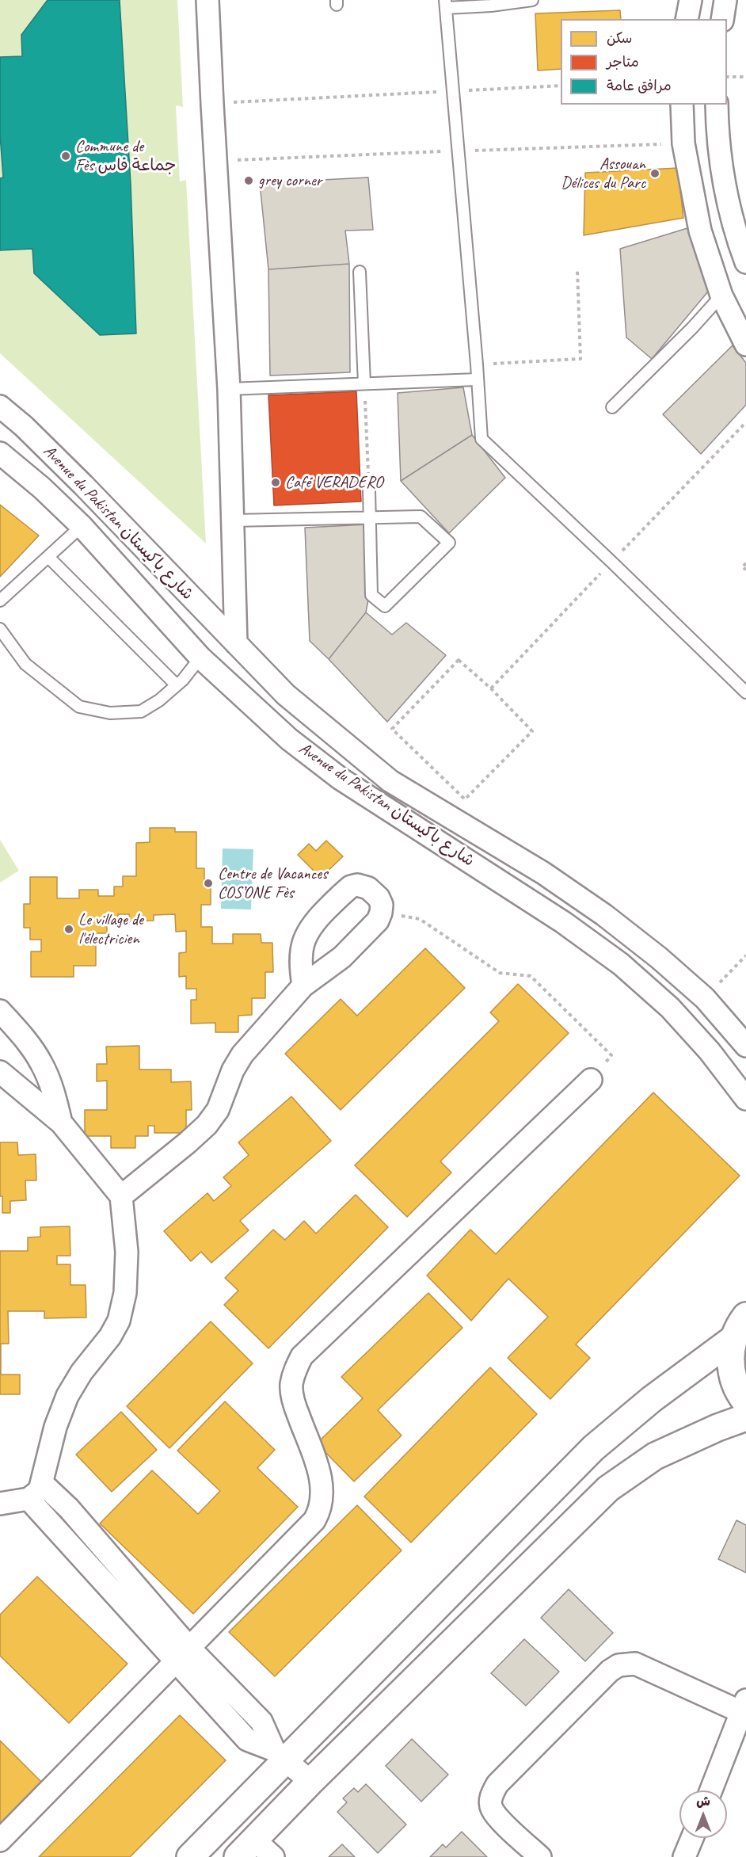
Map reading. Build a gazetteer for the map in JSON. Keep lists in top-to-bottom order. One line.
{"streets":{"street":["Avenue du Pakistan شارع باكيستان"]},"places":["Commune de Fès جماعة فاس","Assouan Délices du Parc","grey corner","Café VERADERO","Centre de Vacances COS’ONE Fès","Le village de l'électricien"],"legend":["سكن","متاجر","مرافق عامة"],"north":"top"}
